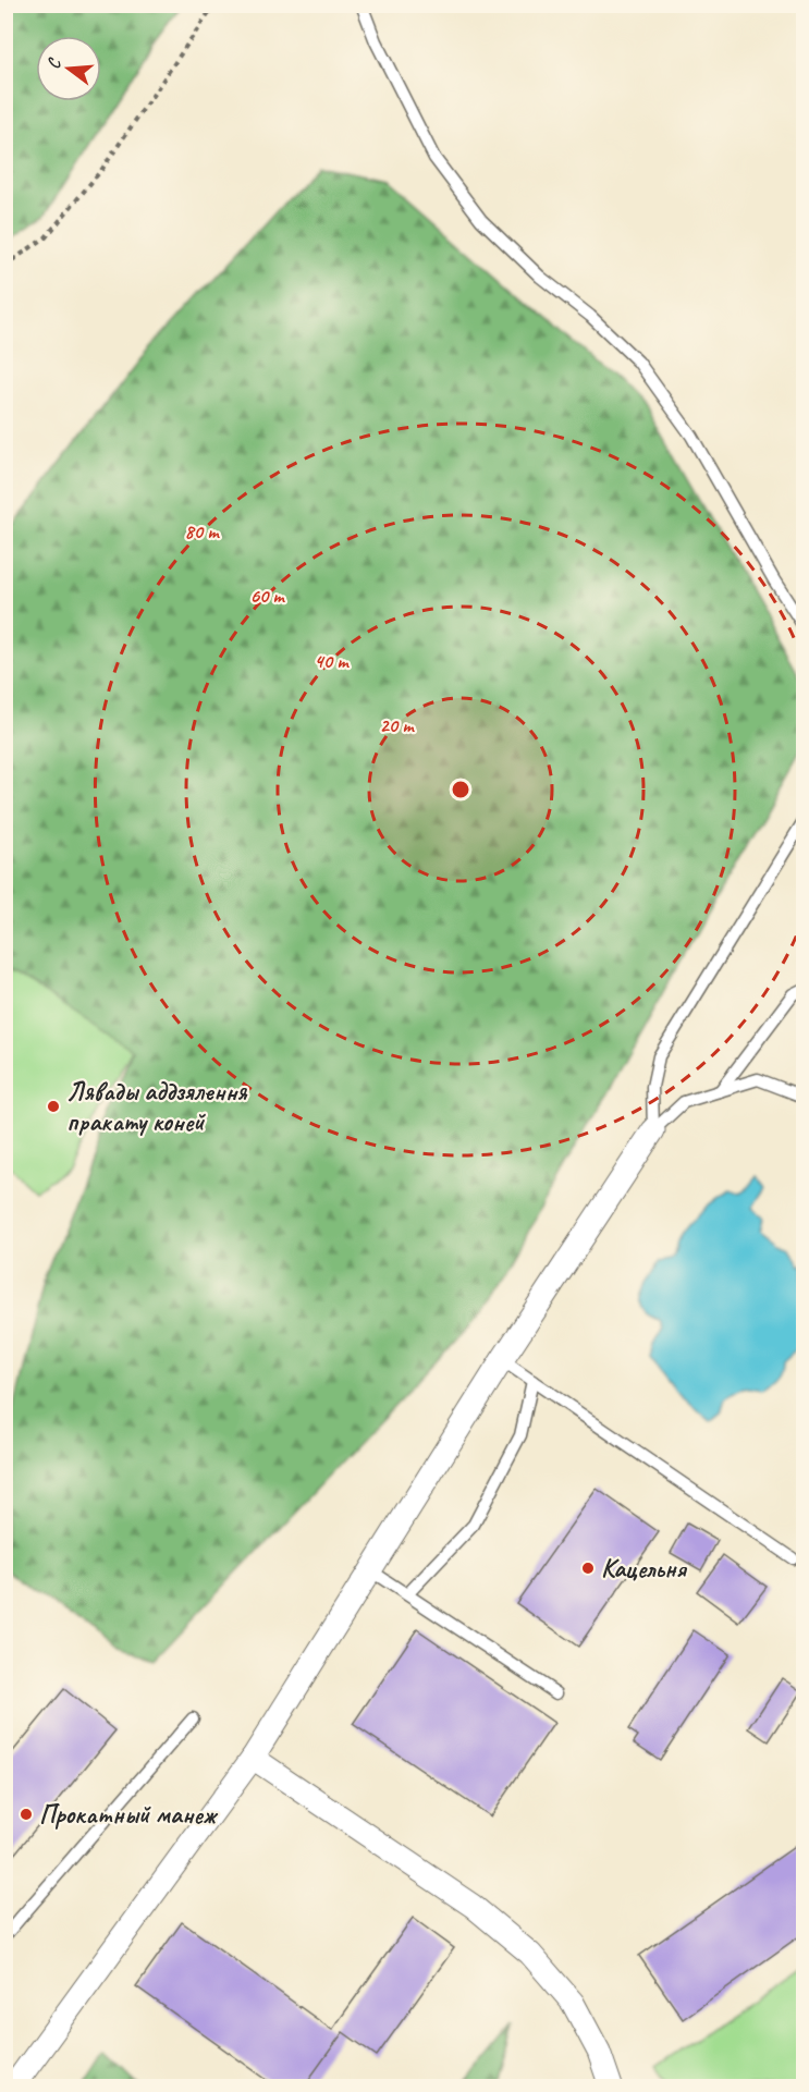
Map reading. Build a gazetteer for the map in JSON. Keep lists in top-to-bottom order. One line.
{"places":["Лявады аддзялення пракату коней","Кацельня","Прокатный манеж"],"north":"left","rings":["80 m","60 m","40 m","20 m"]}
